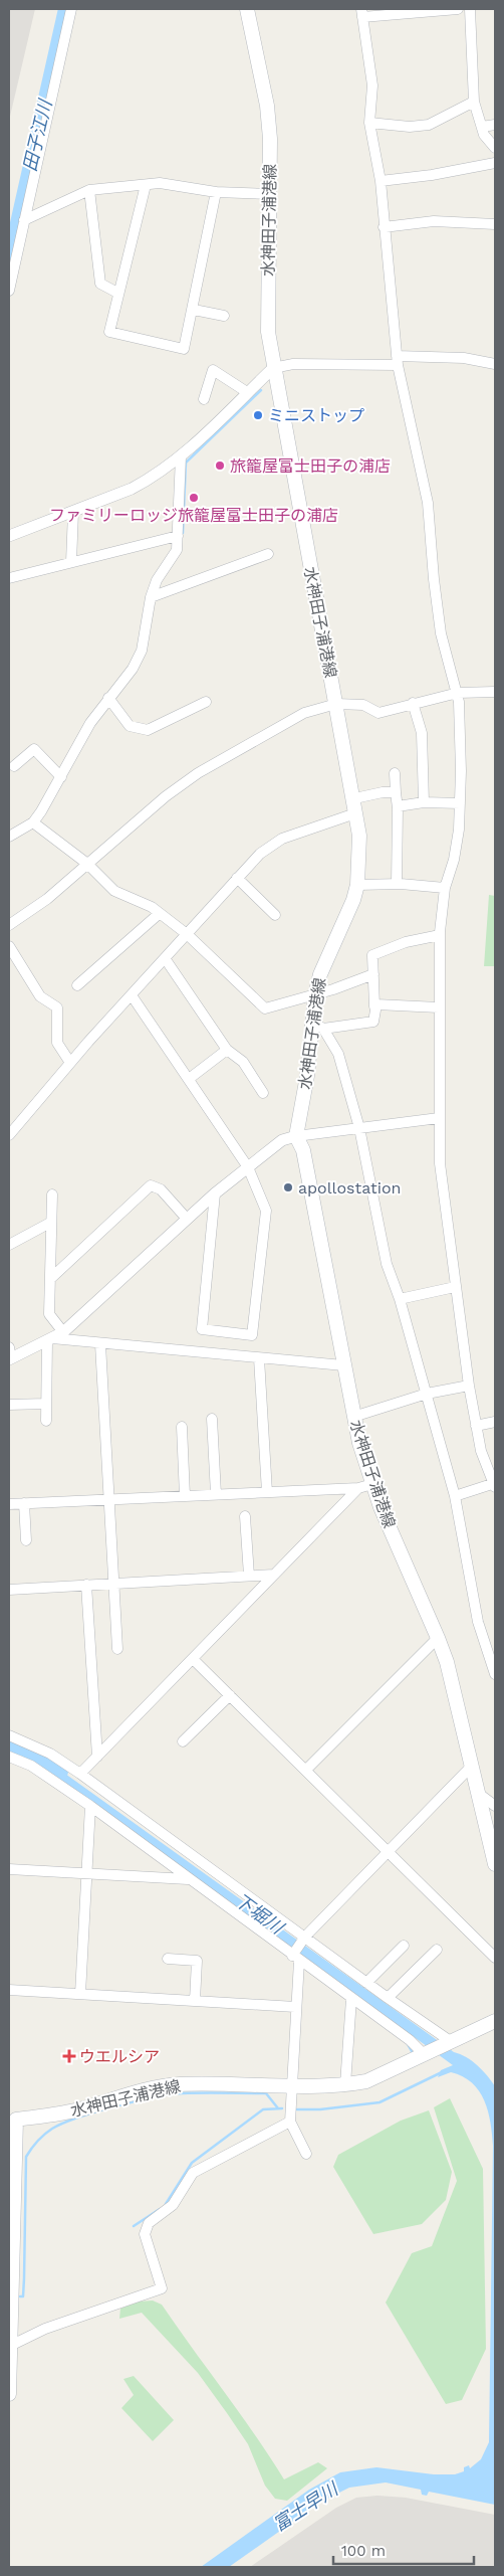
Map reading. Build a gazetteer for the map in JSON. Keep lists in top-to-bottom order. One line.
{"streets":{"main road":["水神田子浦港線"]},"water":["田子江川","下堀川","富士早川"],"places":{"other":["ミニストップ","旅籠屋富士田子の浦店","ファミリーロッジ旅籠屋富士田子の浦店","apollostation"],"health":["ウエルシア"]},"scale_bar":"100 m"}
